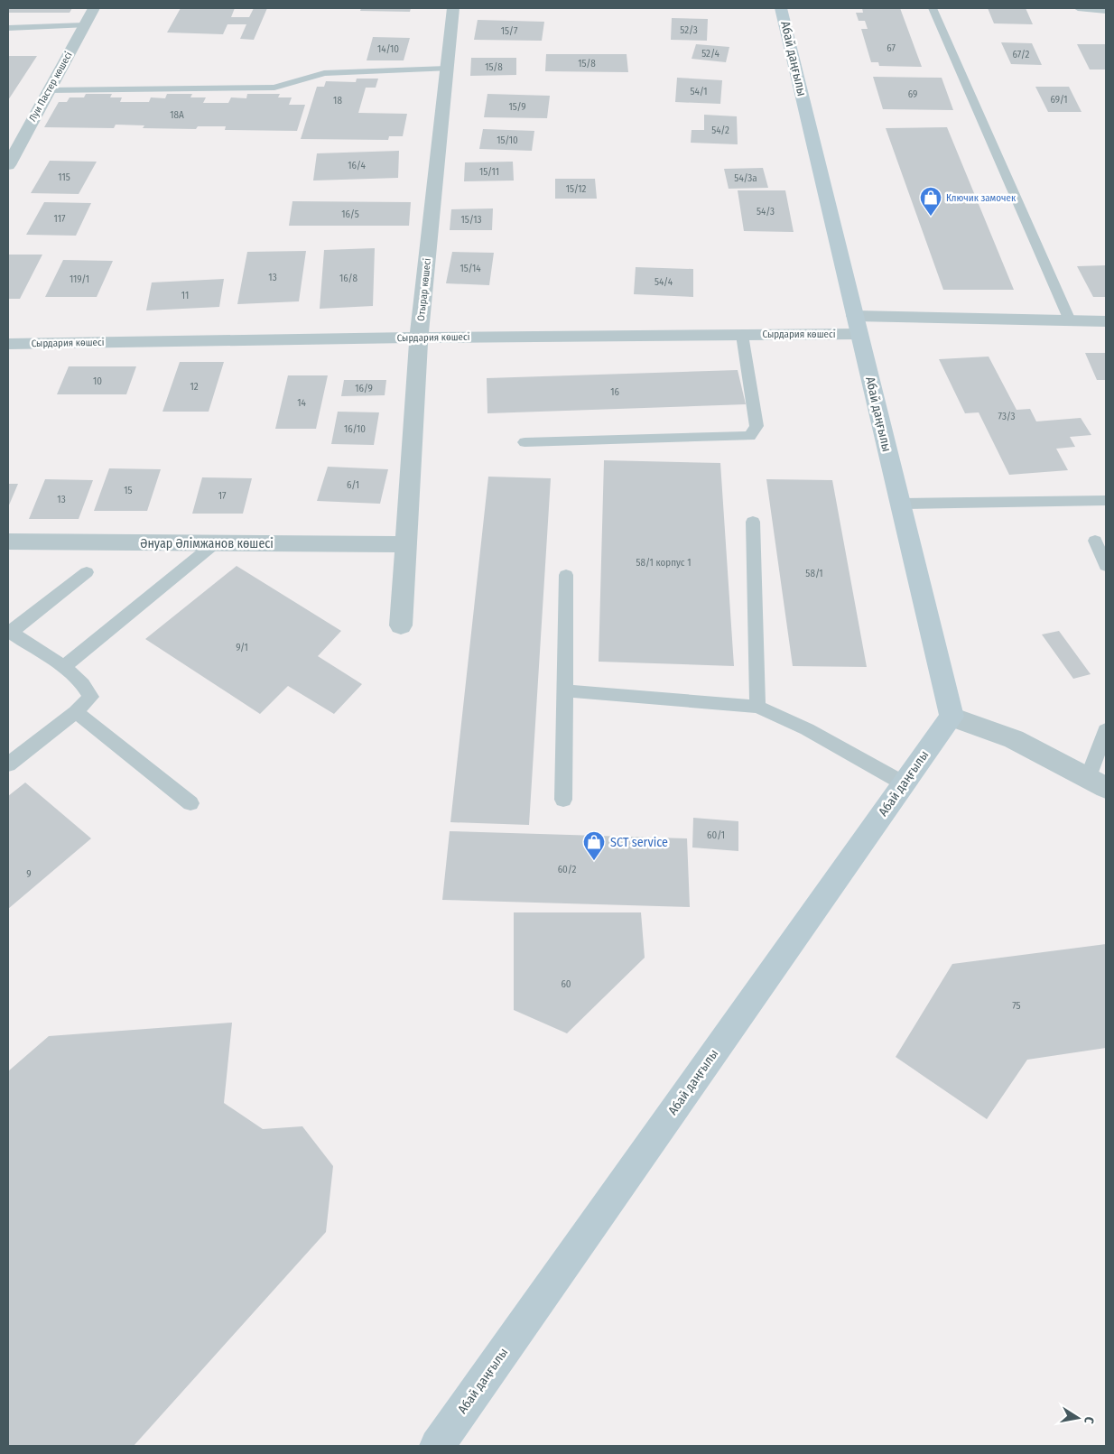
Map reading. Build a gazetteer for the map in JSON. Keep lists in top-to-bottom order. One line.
{"streets":{"street":["Абай даңғылы","Луи Пастер көшесі","Отырар көшесі","Сырдария көшесі","Әнуар Әлімжанов көшесі"]},"crossings":[["Абай даңғылы","Сырдария көшесі"],["Отырар көшесі","Сырдария көшесі"],["Отырар көшесі","Әнуар Әлімжанов көшесі"]],"places":{"shop":["Ключик замочек","SCT service"]},"house_numbers":["52/3","15/7","67","14/10","52/4","67/2","15/8","15/8","54/1","69","69/1","18","15/9","18А","54/2","15/10","16/4","15/11","115","54/3а","15/12","54/3","16/5","117","15/13","15/14","13","16/8","119/1","54/4","11","10","12","16/9","16","14","73/3","16/10","6/1","15","17","13","58/1 корпус 1","58/1","9/1","60/1","60/2","9","60","75"],"north":"right"}
